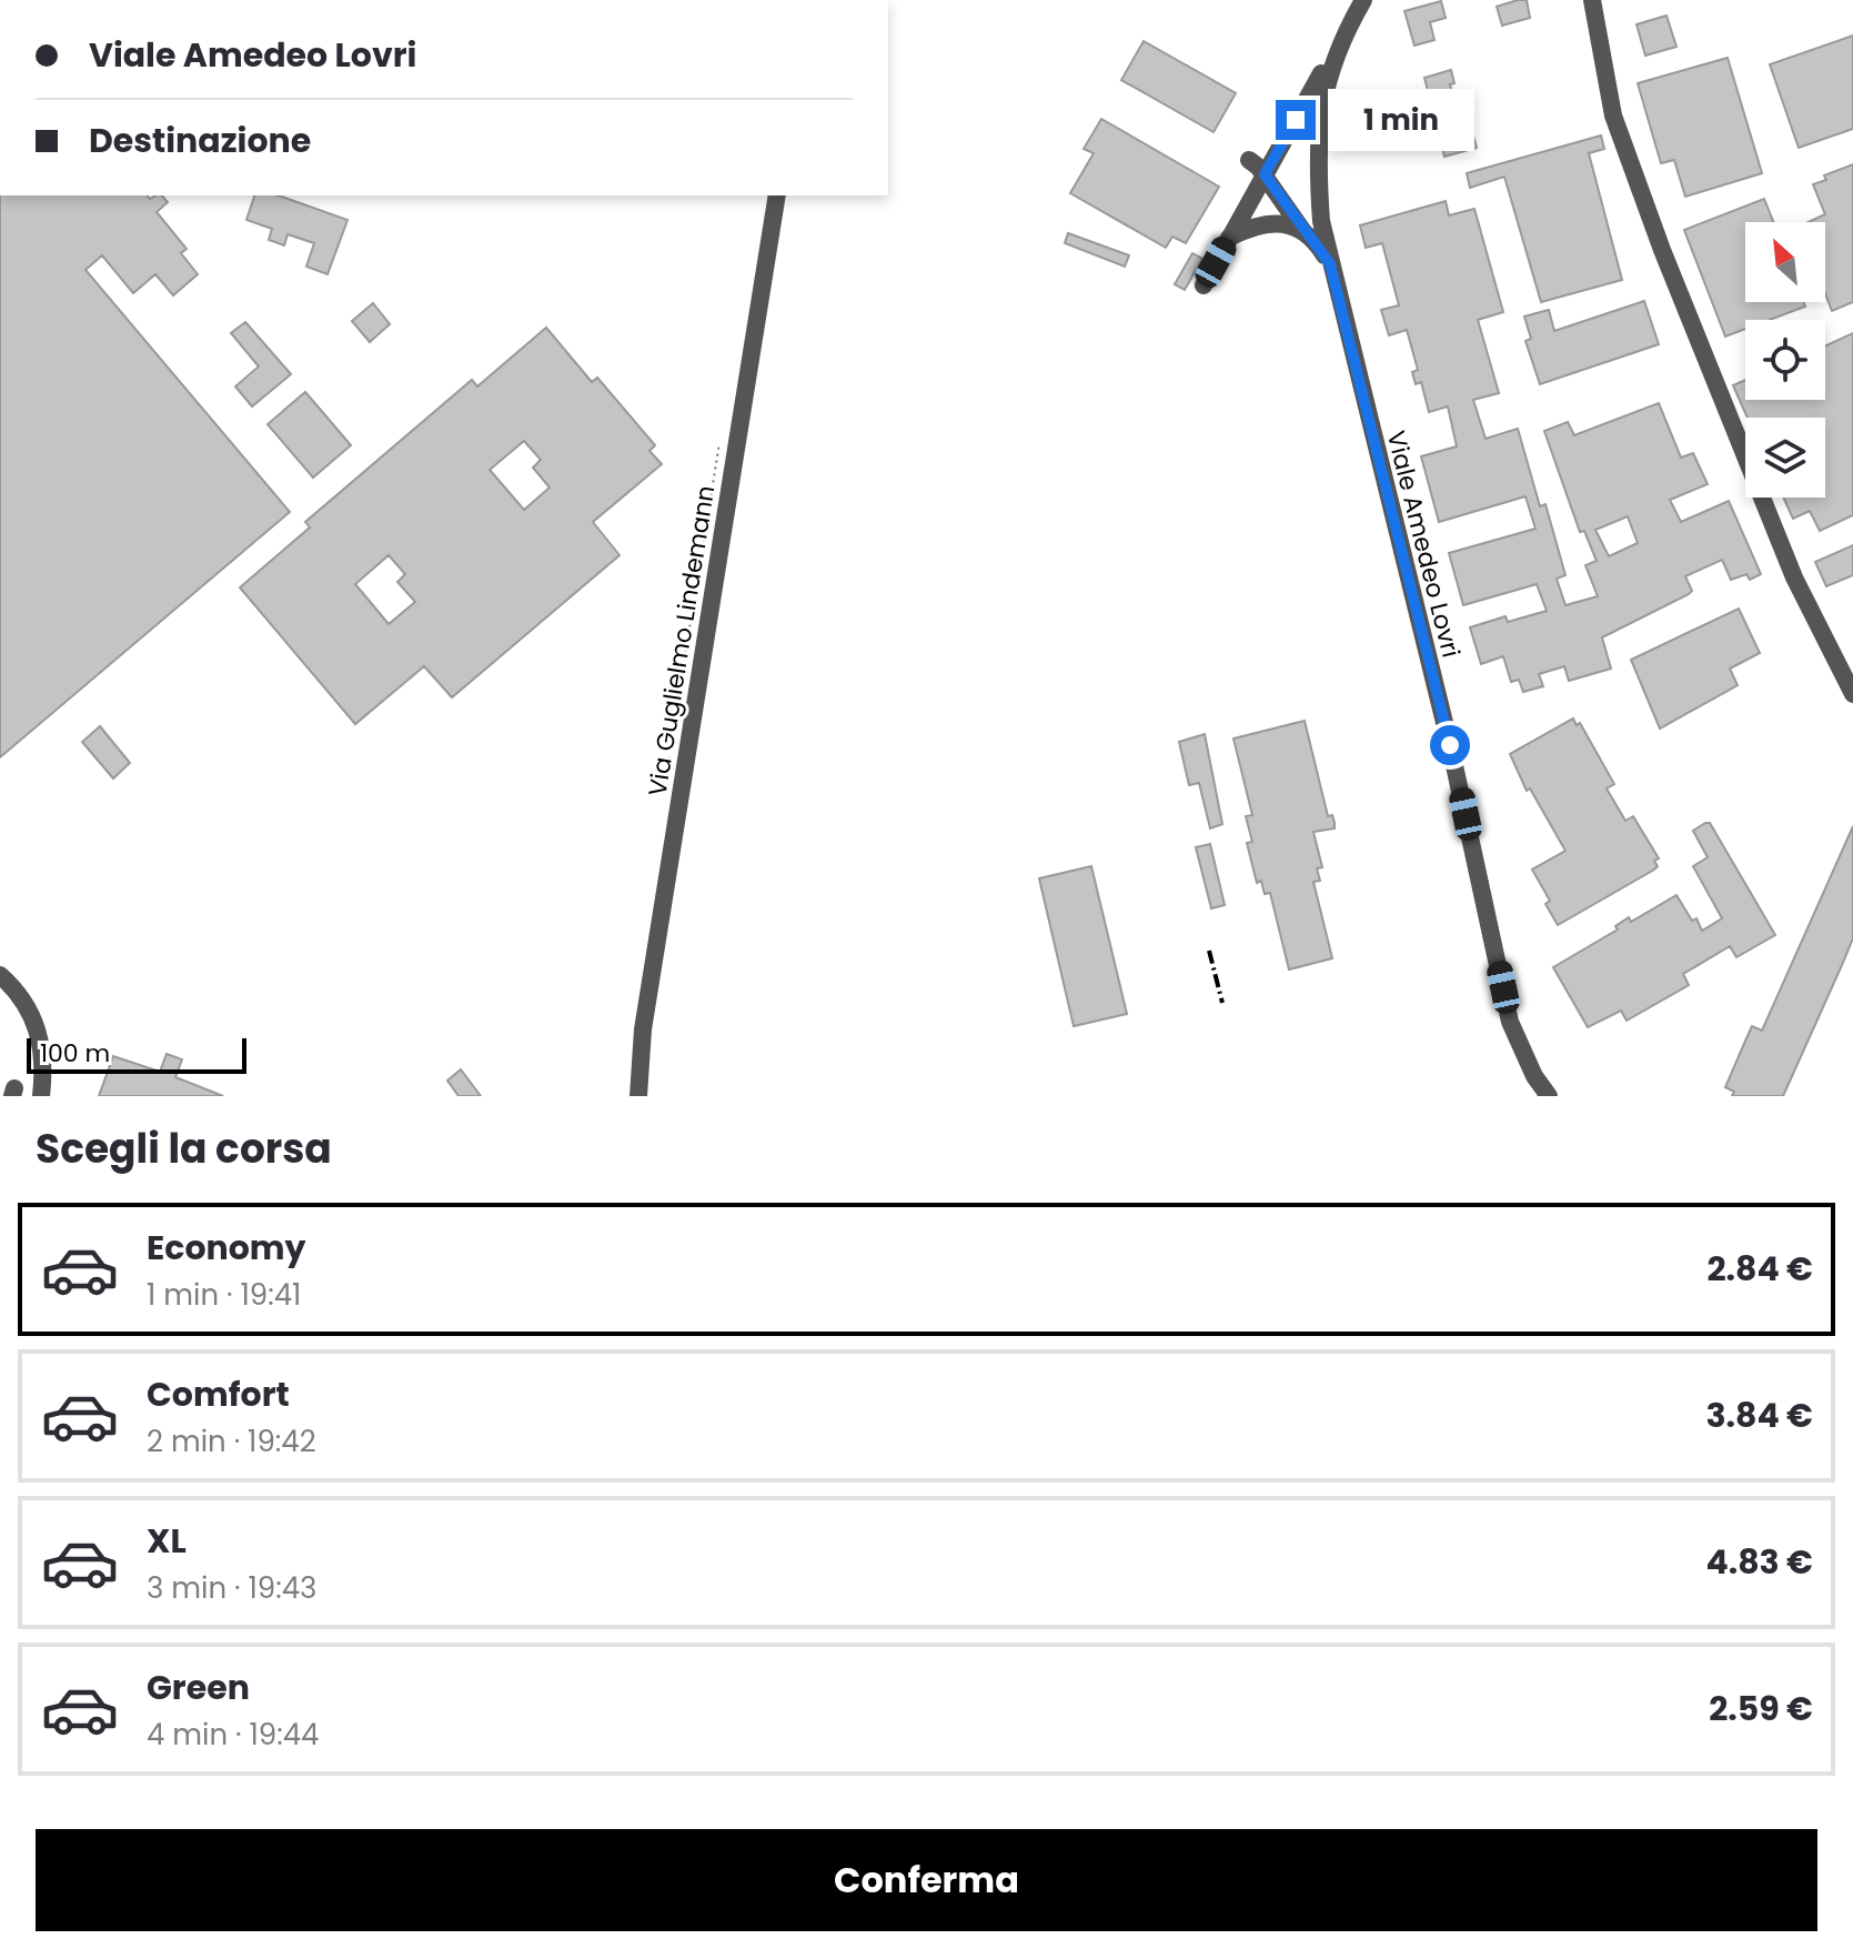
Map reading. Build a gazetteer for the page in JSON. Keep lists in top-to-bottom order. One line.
{"streets":{"street":["Viale Amedeo Lovri","Via Guglielmo Lindemann"]},"scale_bar":"100 m","north":"top left","page":{"banner":["Viale Amedeo Lovri","Destinazione"],"bubble":"1 min","scale":"100 m","heading":"Scegli la corsa","list":[{"name":"Economy","note":"1 min · 19:41","value":"2.84 €"},{"name":"Comfort","note":"2 min · 19:42","value":"3.84 €"},{"name":"XL","note":"3 min · 19:43","value":"4.83 €"},{"name":"Green","note":"4 min · 19:44","value":"2.59 €"}],"buttons":"Conferma"}}
